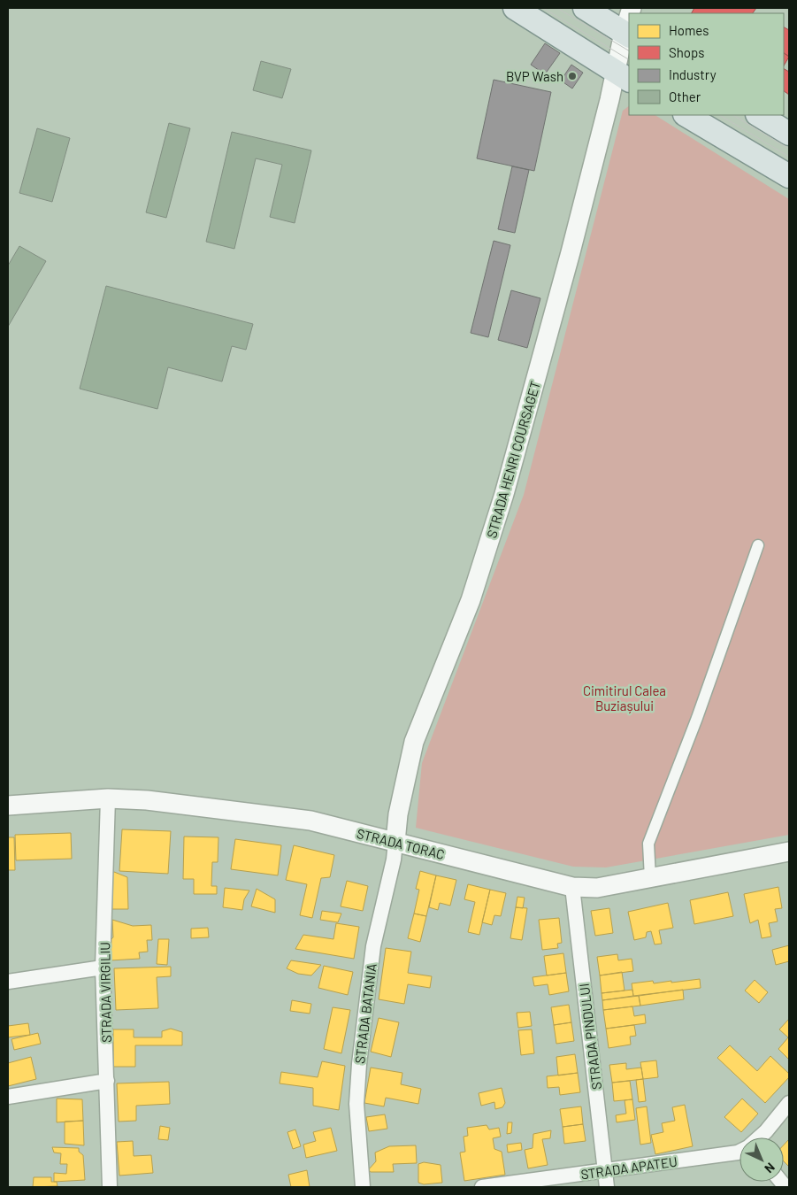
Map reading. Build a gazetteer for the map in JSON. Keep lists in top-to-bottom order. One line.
{"streets":{"street":["STRADA HENRI COURSAGET","STRADA TORAC","STRADA VIRGILIU","STRADA BATANIA","STRADA PINDULUI","STRADA APATEU"]},"crossings":[["STRADA HENRI COURSAGET","STRADA TORAC"],["STRADA HENRI COURSAGET","STRADA BATANIA"],["STRADA TORAC","STRADA VIRGILIU"],["STRADA TORAC","STRADA BATANIA"],["STRADA TORAC","STRADA PINDULUI"],["STRADA PINDULUI","STRADA APATEU"]],"parks":["Cimitirul Calea Buziașului"],"places":["BVP Wash"],"legend":["Homes","Shops","Industry","Other"],"north":"bottom right"}
